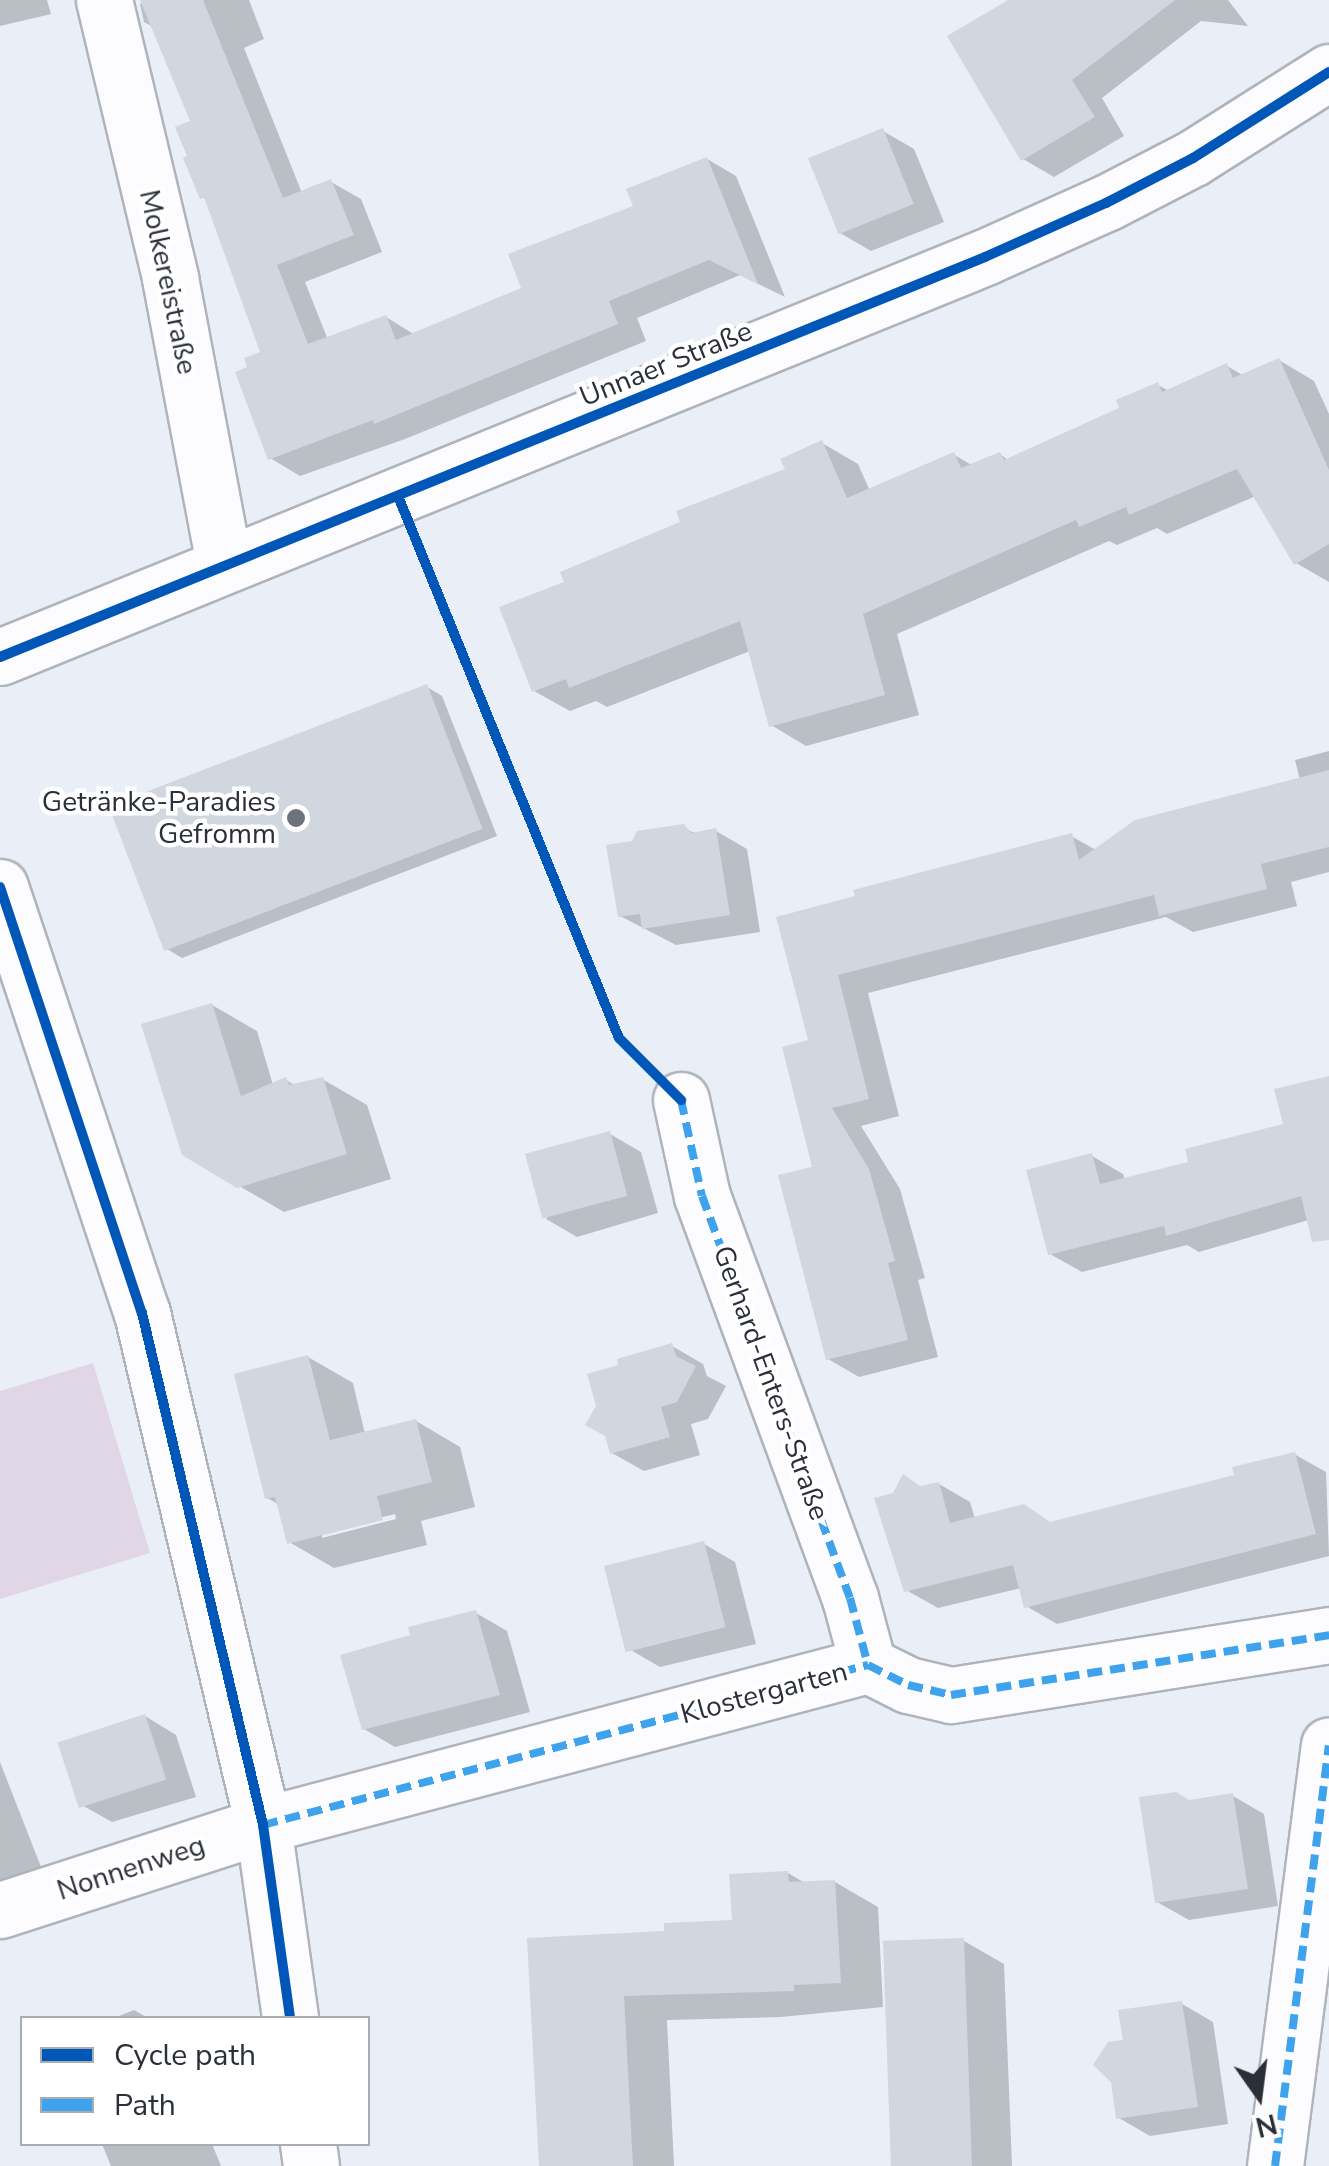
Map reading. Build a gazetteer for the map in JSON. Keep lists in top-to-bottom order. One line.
{"streets":{"street":["Molkereistraße","Unnaer Straße","Gerhard-Enters-Straße","Klostergarten","Nonnenweg"]},"crossings":[["Molkereistraße","Unnaer Straße"],["Gerhard-Enters-Straße","Klostergarten"],["Klostergarten","Nonnenweg"]],"places":["Getränke-Paradies Gefromm"],"legend":["Cycle path","Path"],"north":"bottom"}
